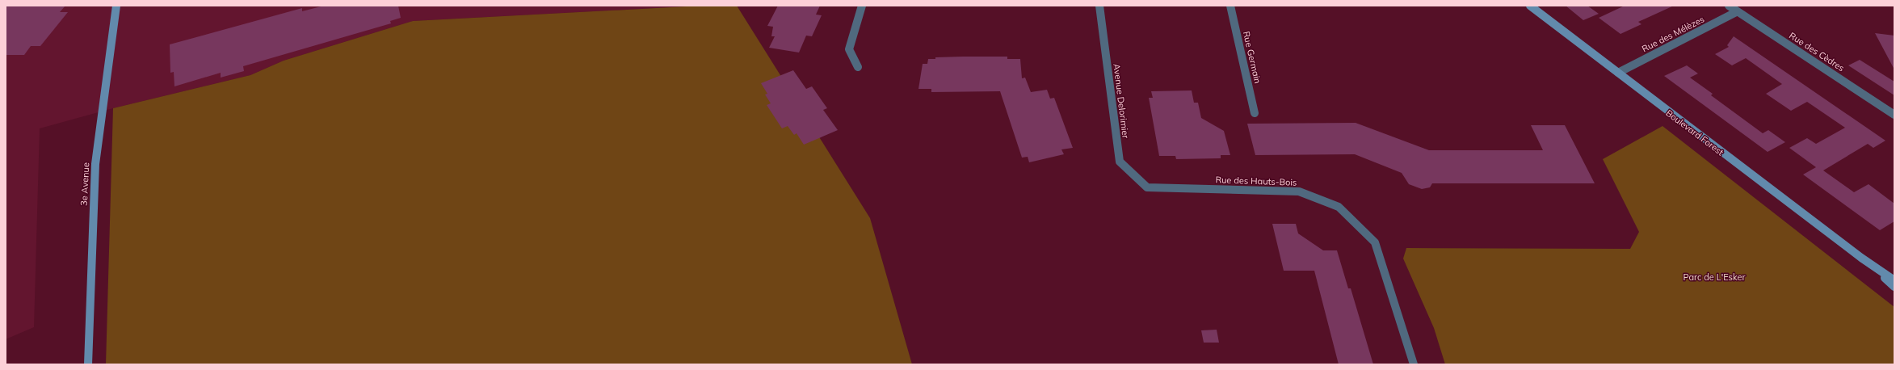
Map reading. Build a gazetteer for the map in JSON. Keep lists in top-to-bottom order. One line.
{"streets":{"main road":["Boulevard Forest","3e Avenue"],"street":["Rue des Mélèzes","Rue des Cèdres","Rue Germain","Avenue Delorimier","Rue des Hauts-Bois"]},"crossings":[["Rue des Mélèzes","Rue des Cèdres"],["Rue des Mélèzes","Boulevard Forest"],["Avenue Delorimier","Rue des Hauts-Bois"]],"parks":["Parc de L'Esker"]}
